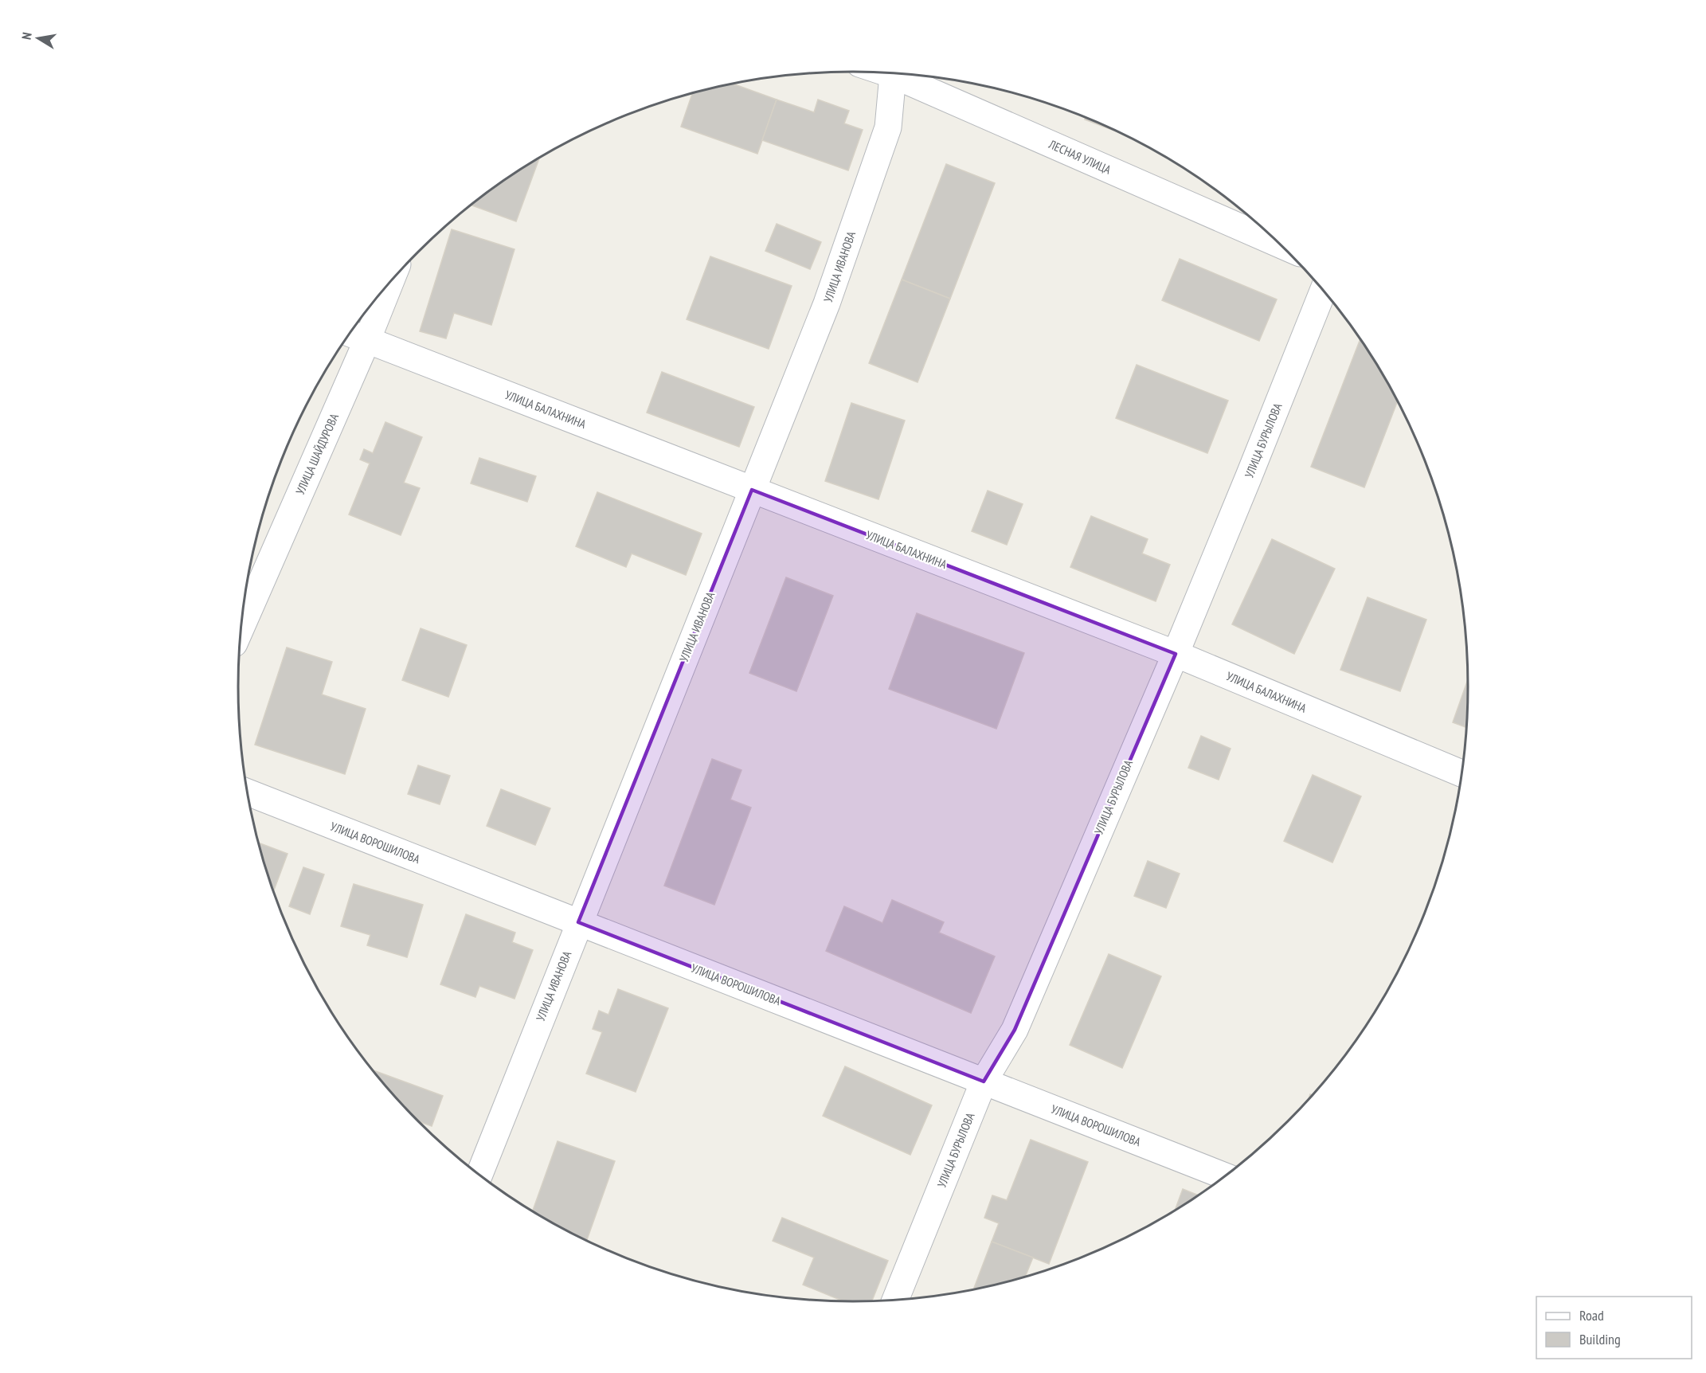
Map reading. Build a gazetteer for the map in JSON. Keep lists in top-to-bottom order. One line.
{"streets":{"street":["ЛЕСНАЯ УЛИЦА","УЛИЦА ИВАНОВА","УЛИЦА БАЛАХНИНА","УЛИЦА БУРЫЛОВА","УЛИЦА ШАЙДУРОВА","УЛИЦА ВОРОШИЛОВА"]},"crossings":[["УЛИЦА ИВАНОВА","УЛИЦА БАЛАХНИНА"],["УЛИЦА ИВАНОВА","УЛИЦА ВОРОШИЛОВА"],["УЛИЦА БАЛАХНИНА","УЛИЦА БУРЫЛОВА"],["УЛИЦА БАЛАХНИНА","УЛИЦА ШАЙДУРОВА"],["УЛИЦА БУРЫЛОВА","УЛИЦА ВОРОШИЛОВА"]],"legend":["Road","Building"],"north":"left"}
